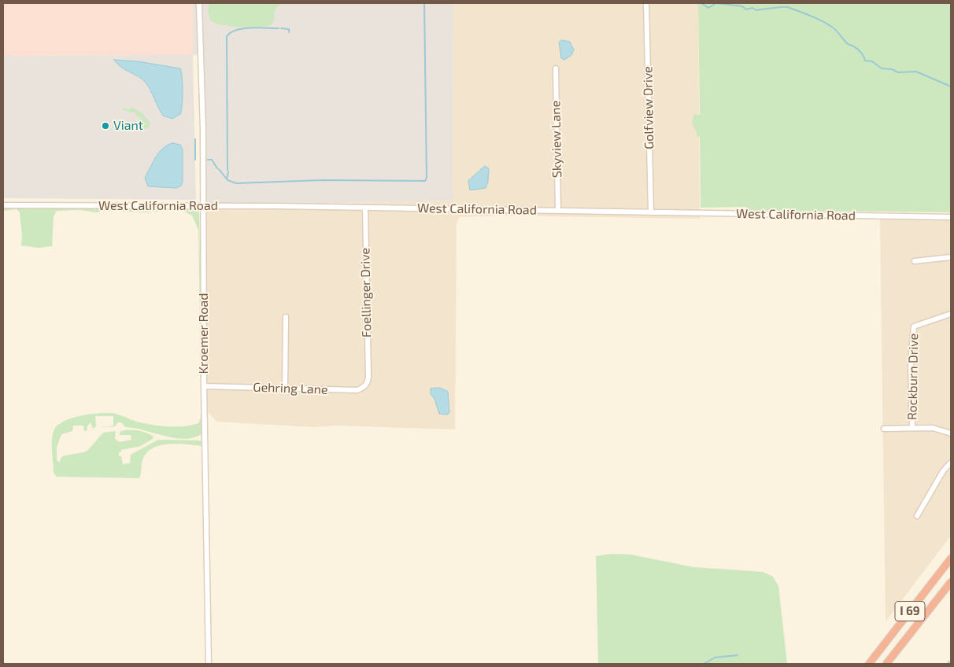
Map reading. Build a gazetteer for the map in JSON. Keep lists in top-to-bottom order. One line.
{"streets":{"highway":["I 69"],"street":["Golfview Drive","Skyview Lane","West California Road","Foellinger Drive","Kroemer Road","Rockburn Drive","Gehring Lane"]},"crossings":[["Golfview Drive","West California Road"],["Skyview Lane","West California Road"],["West California Road","Foellinger Drive"],["West California Road","Kroemer Road"],["Foellinger Drive","Gehring Lane"],["Kroemer Road","Gehring Lane"]],"places":["Viant"]}
